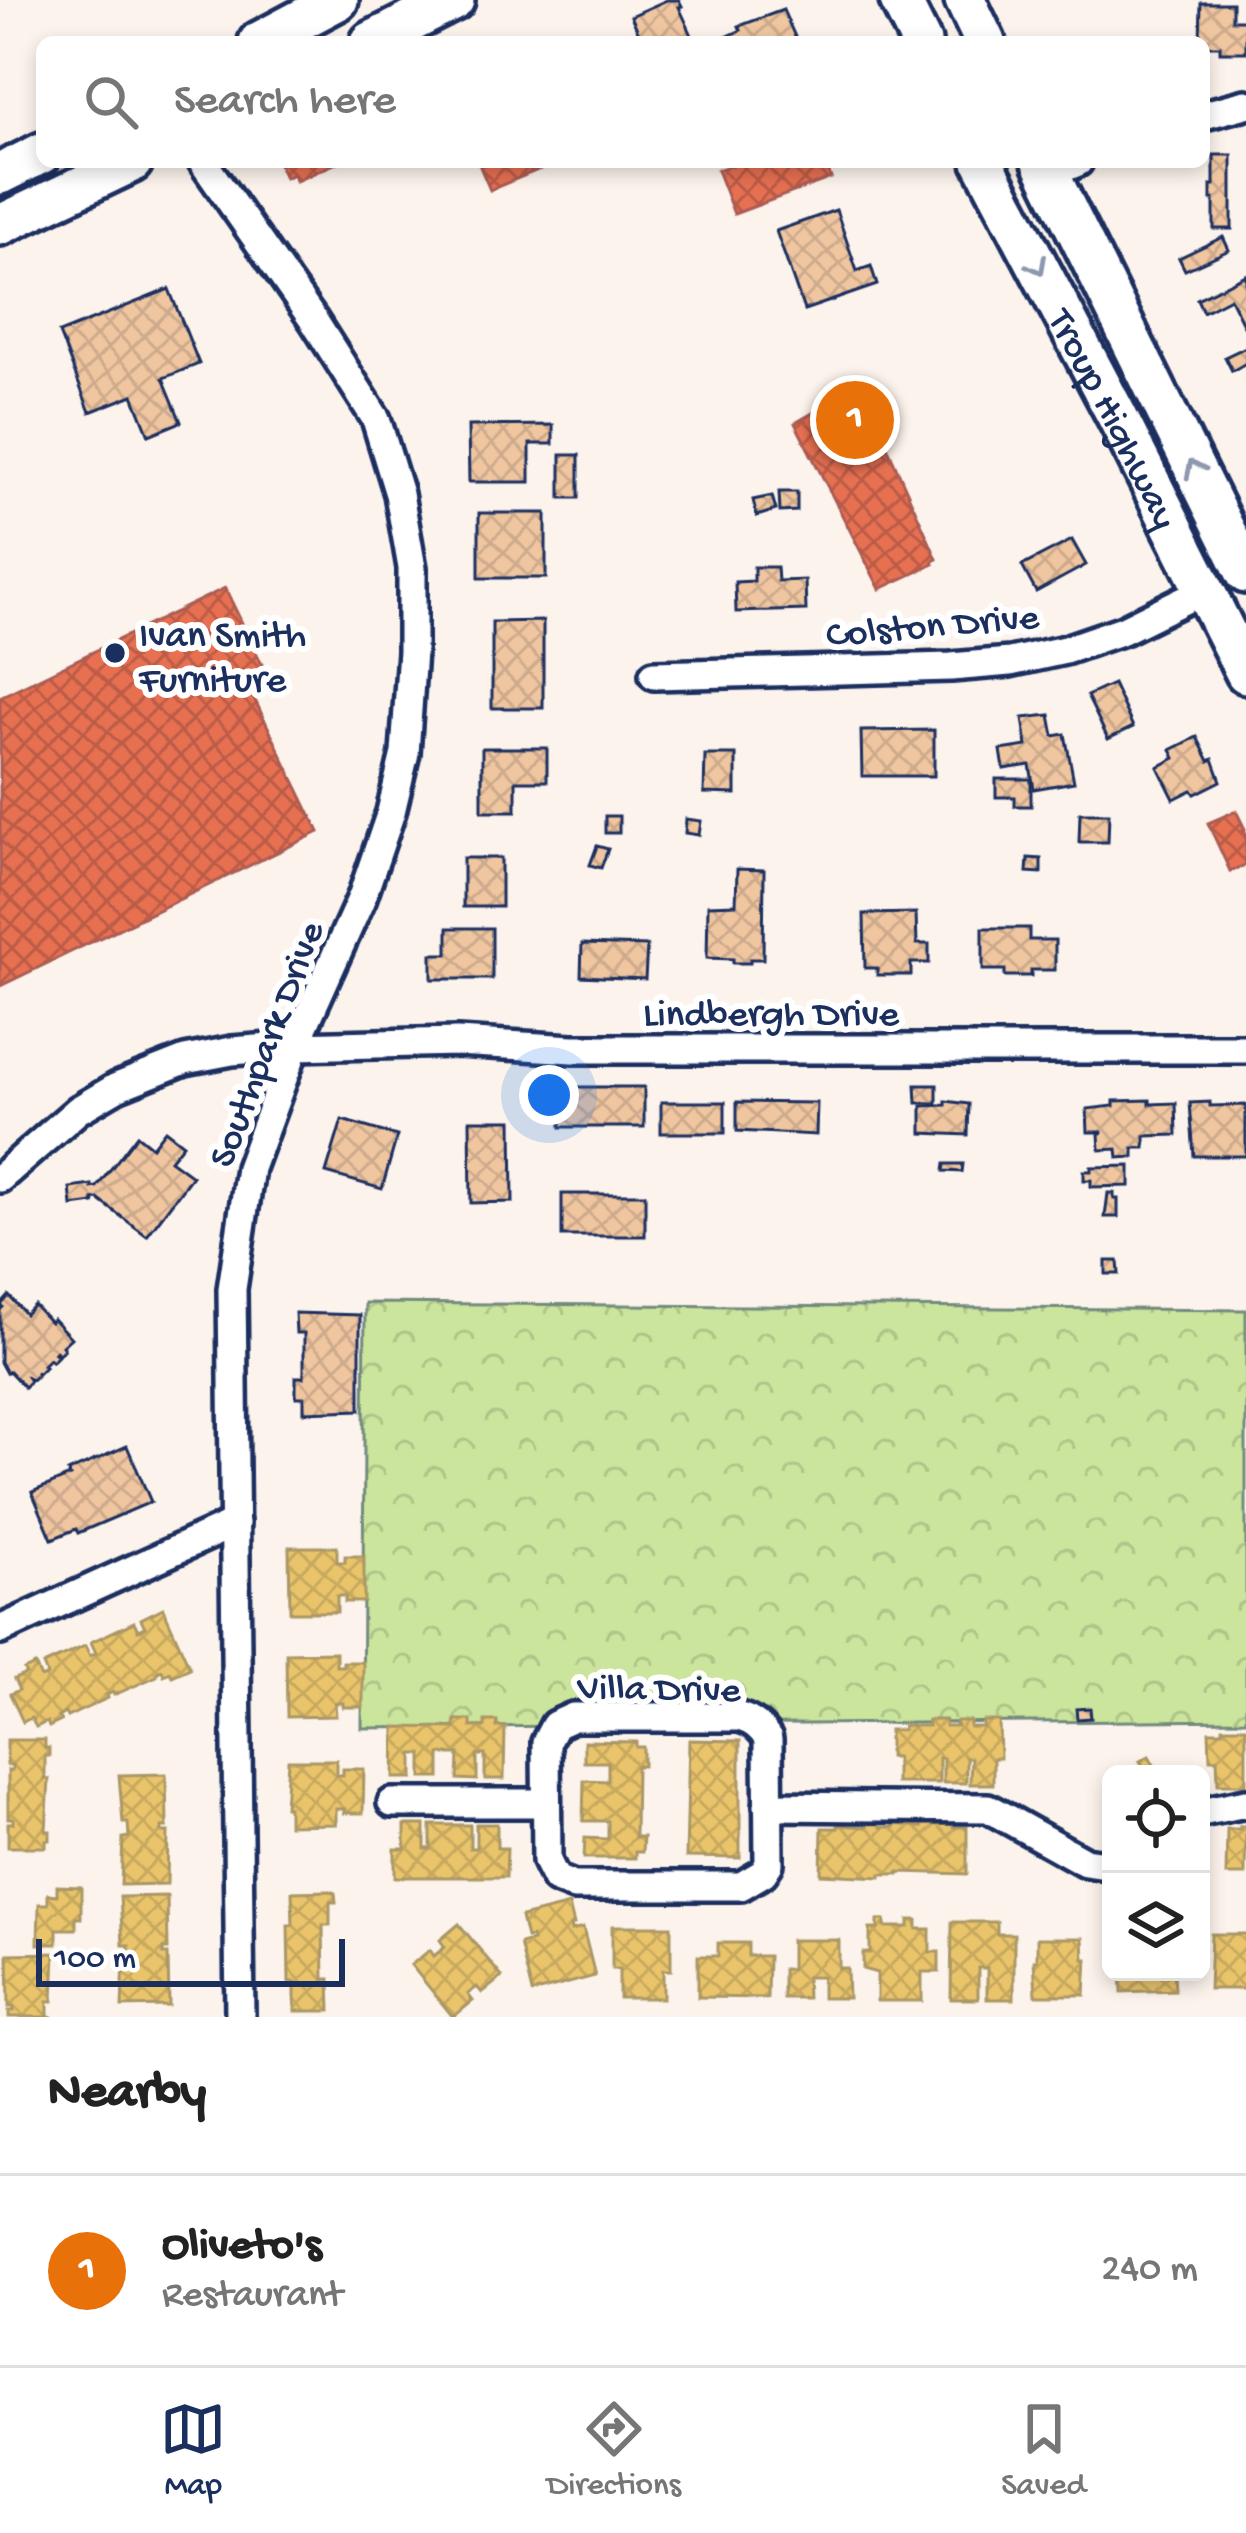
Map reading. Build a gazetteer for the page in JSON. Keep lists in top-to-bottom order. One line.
{"streets":{"highway":["Troup Highway"],"street":["Colston Drive","Lindbergh Drive","Southpark Drive","Villa Drive"]},"crossings":[["Troup Highway","Colston Drive"],["Lindbergh Drive","Southpark Drive"]],"places":["Ivan Smith Furniture"],"scale_bar":"100 m","page":{"search":"Search here","pins":"1","scale":"100 m","heading":"Nearby","list":[{"mark":"1","name":"Oliveto's","note":"Restaurant","value":"240 m"}],"nav":["Map","Directions","Saved"]}}
